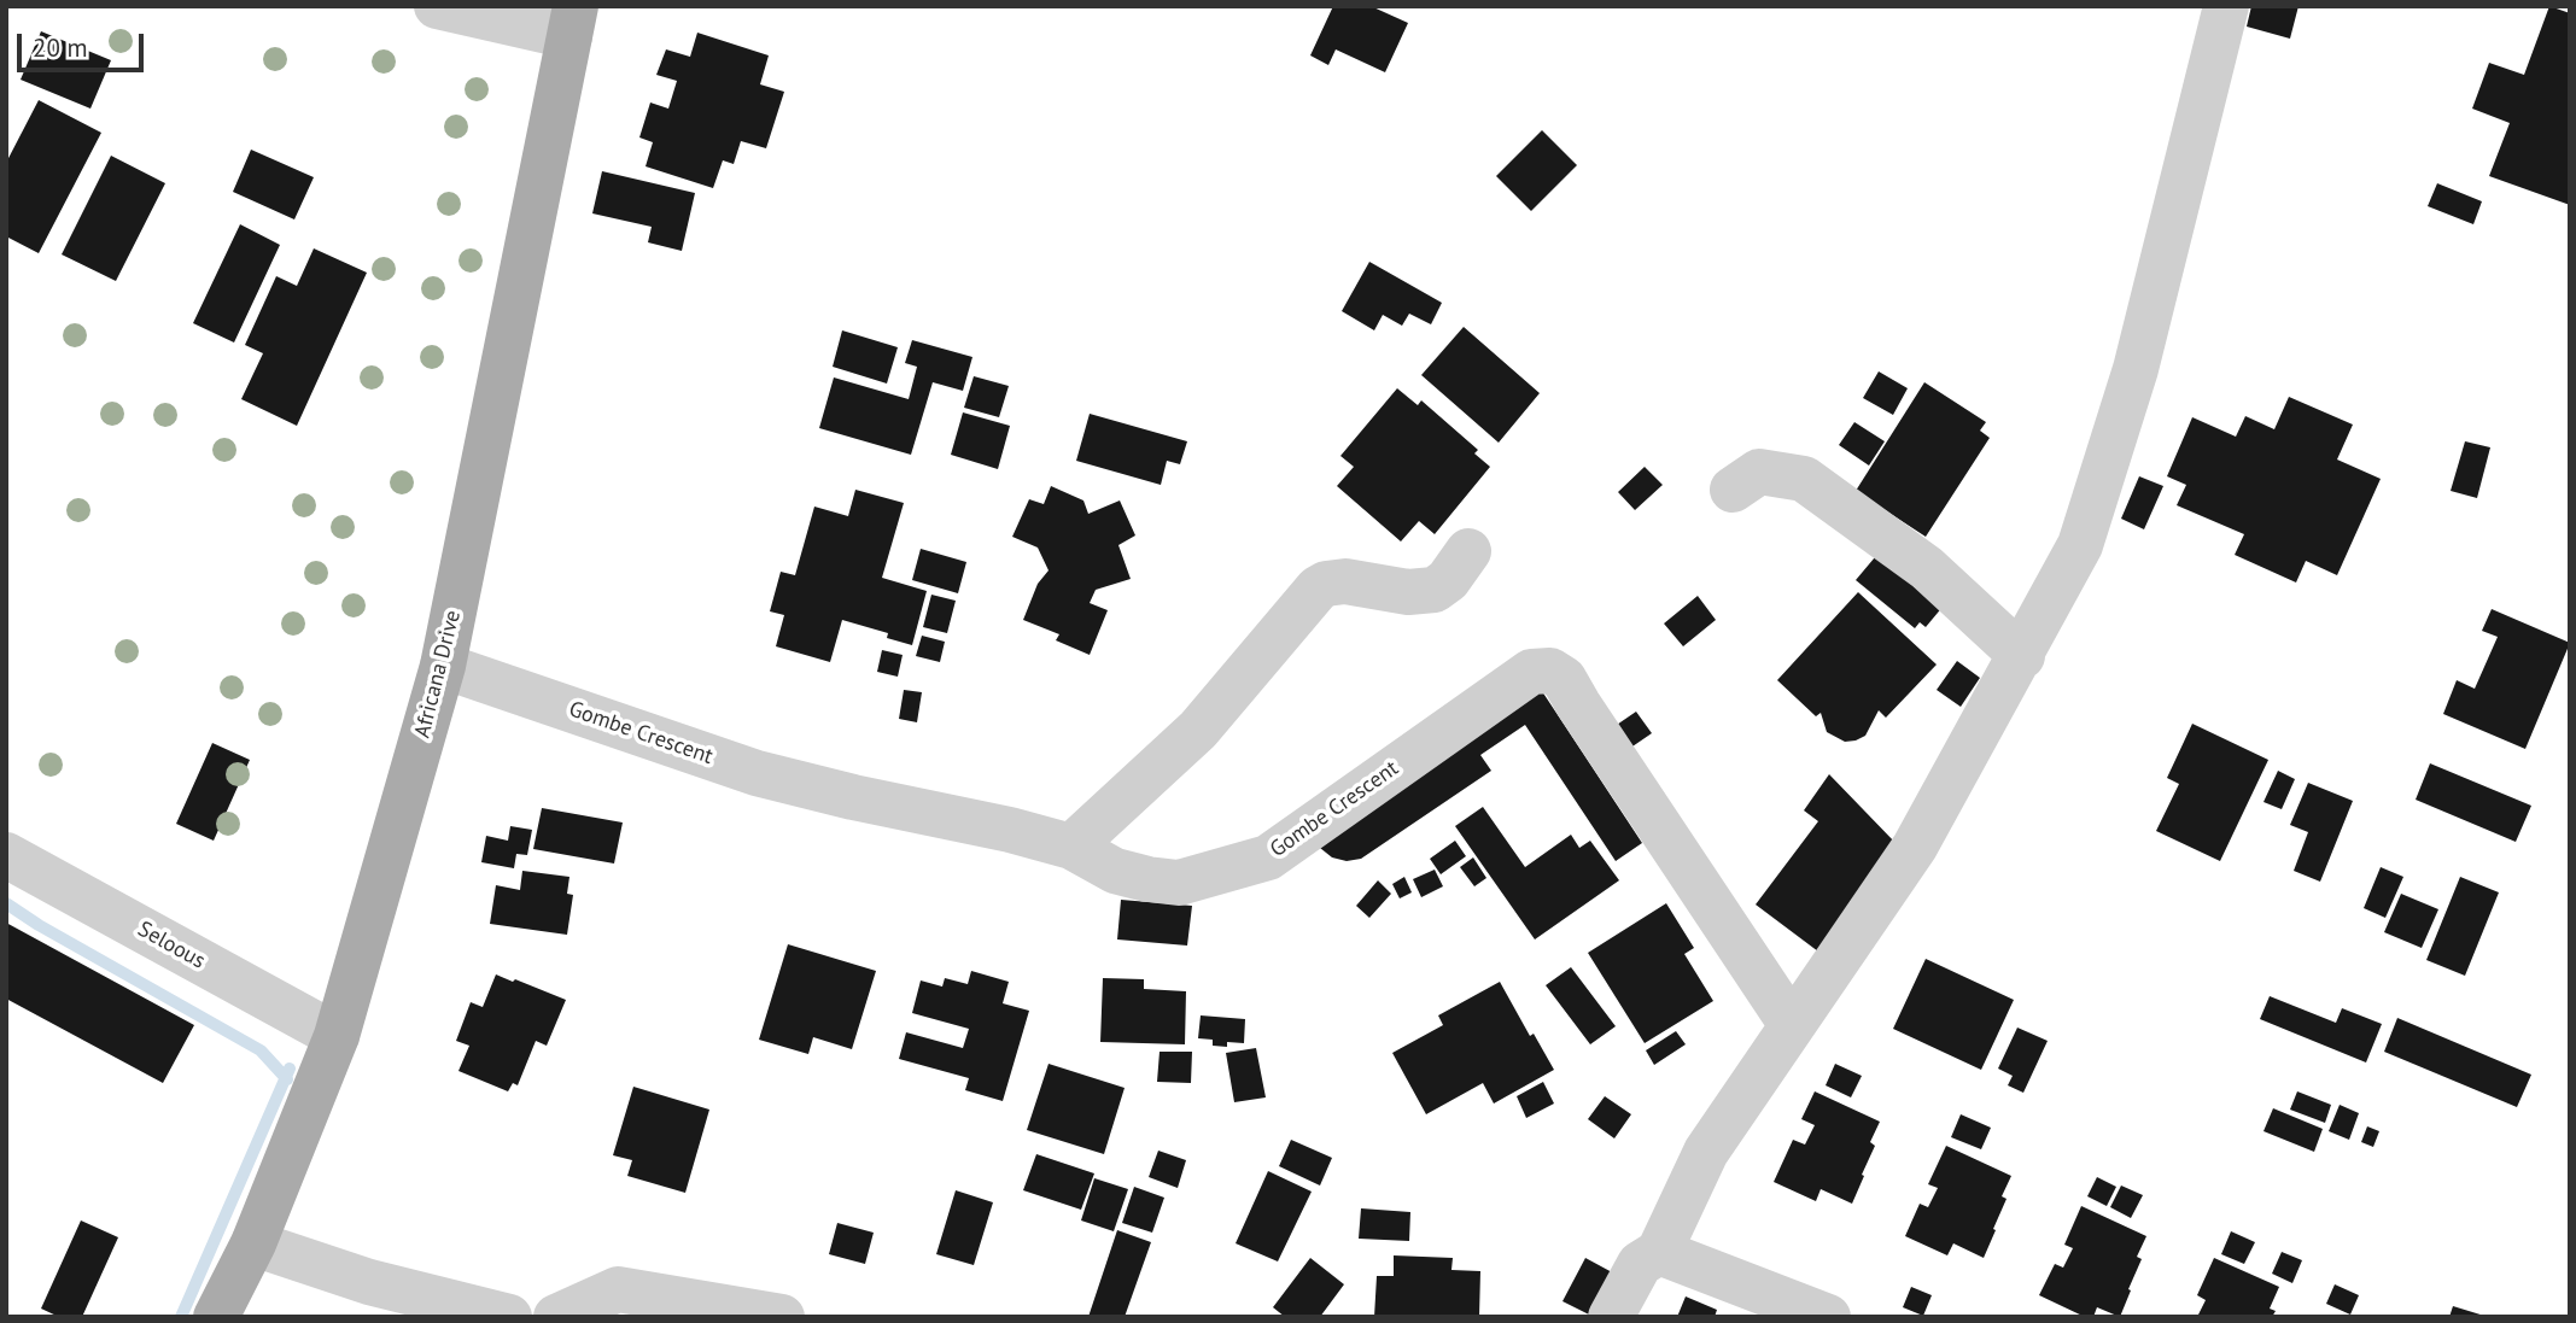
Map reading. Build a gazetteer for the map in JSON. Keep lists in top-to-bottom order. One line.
{"streets":{"main road":["Africana Drive"],"street":["Gombe Crescent","Seloous"]},"crossings":[["Africana Drive","Gombe Crescent"],["Africana Drive","Seloous"]],"scale_bar":"20 m"}
